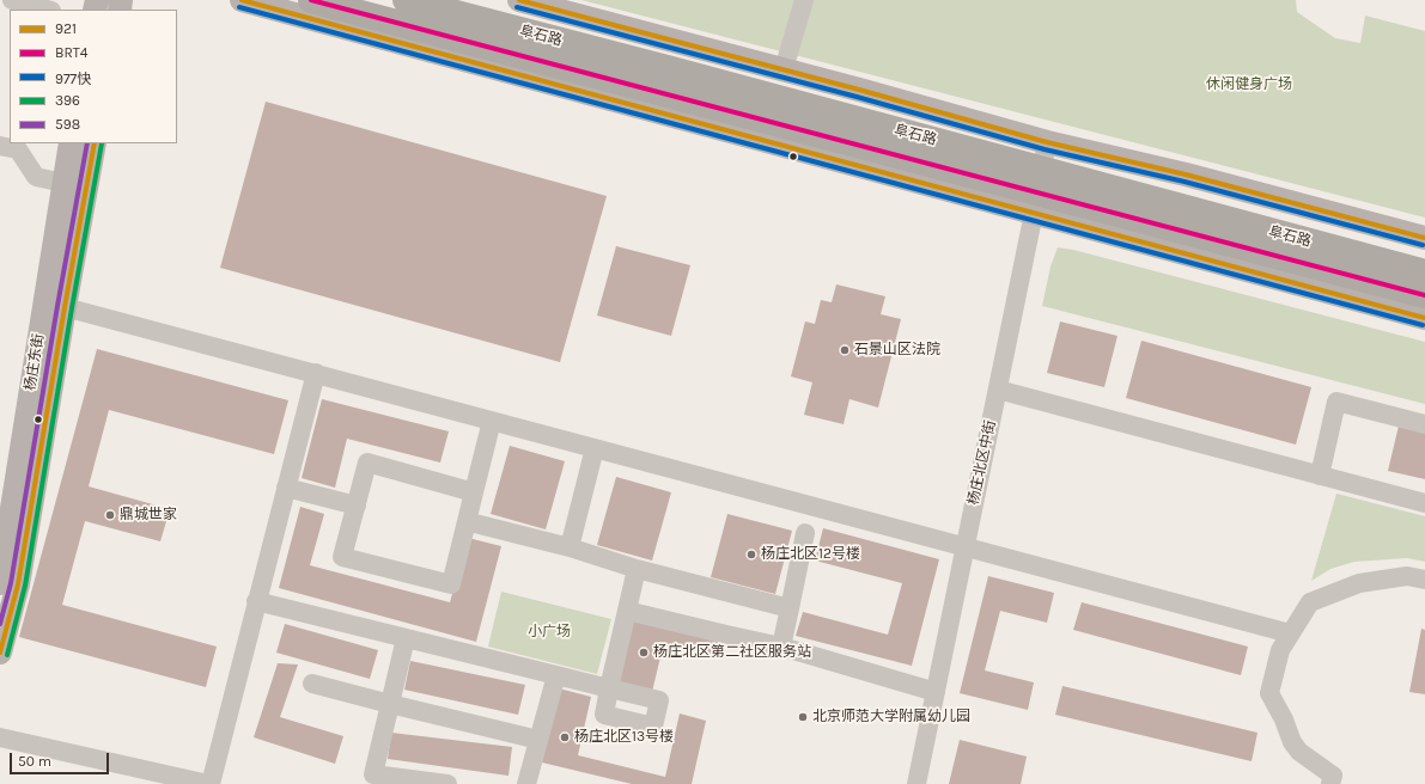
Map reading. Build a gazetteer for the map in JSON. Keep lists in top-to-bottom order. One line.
{"streets":{"highway":["阜石路"],"main road":["杨庄东街"],"street":["杨庄北区中街"]},"crossings":[["阜石路","杨庄北区中街"]],"parks":["休闲健身广场","小广场"],"places":["石景山区法院","鼎城世家","杨庄北区12号楼","杨庄北区第二社区服务站","北京师范大学附属幼儿园","杨庄北区13号楼"],"lines":["transit line 921","transit line BRT4","transit line 977快","transit line 396","transit line 598"],"legend":["921","BRT4","977快","396","598"],"scale_bar":"50 m"}
